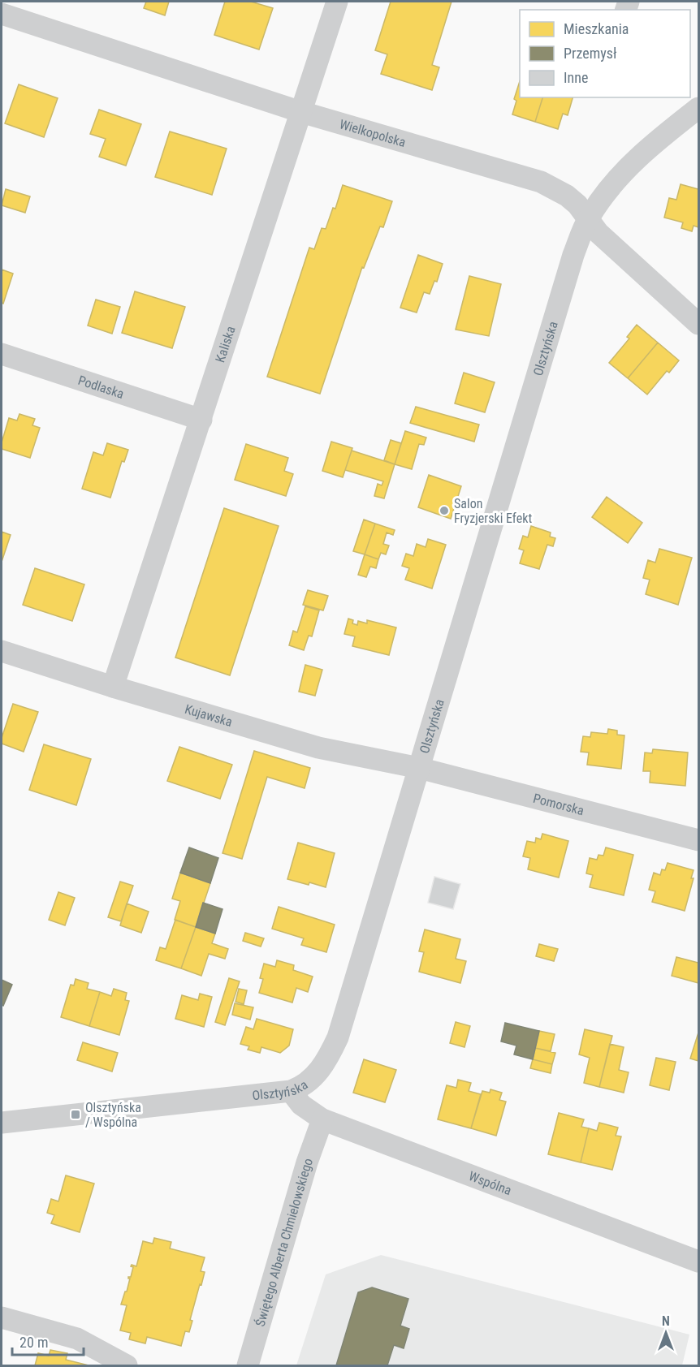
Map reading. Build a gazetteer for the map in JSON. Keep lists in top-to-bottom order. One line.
{"streets":{"street":["Wielkopolska","Kaliska","Olsztyńska","Podlaska","Kujawska","Pomorska","Wspólna","Świętego Alberta Chmielowskiego"]},"crossings":[["Wielkopolska","Kaliska"],["Wielkopolska","Olsztyńska"],["Kaliska","Podlaska"],["Kaliska","Kujawska"],["Olsztyńska","Kujawska"],["Olsztyńska","Pomorska"],["Olsztyńska","Wspólna"],["Kujawska","Pomorska"],["Wspólna","Świętego Alberta Chmielowskiego"]],"places":{"other":["Salon Fryzjerski Efekt"],"transit":["Olsztyńska / Wspólna"]},"legend":["Mieszkania","Przemysł","Inne"],"scale_bar":"20 m","north":"top"}
